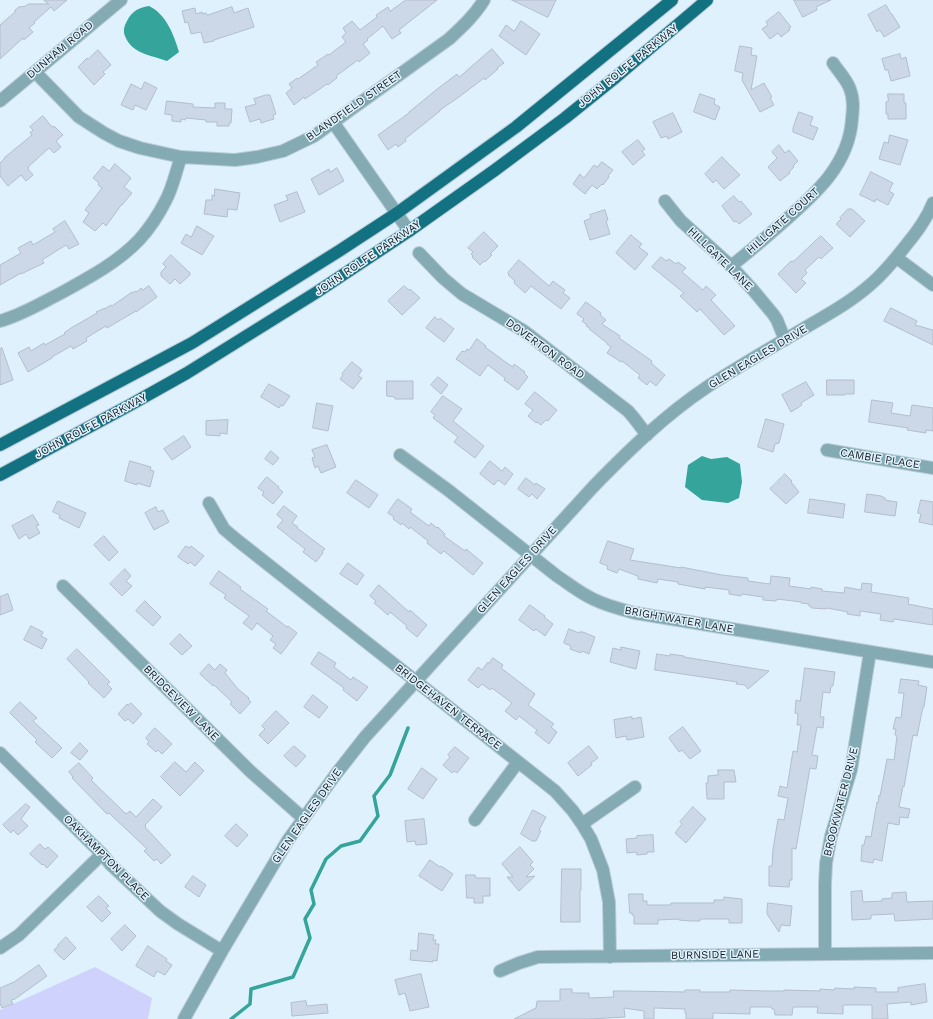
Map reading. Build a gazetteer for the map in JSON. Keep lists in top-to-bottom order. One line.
{"streets":{"main road":["JOHN ROLFE PARKWAY"],"street":["DUNHAM ROAD","BLANDFIELD STREET","HILLGATE COURT","HILLGATE LANE","DOVERTON ROAD","GLEN EAGLES DRIVE","CAMBIE PLACE","BRIGHTWATER LANE","BRIDGEVIEW LANE","BRIDGEHAVEN TERRACE","BROOKWATER DRIVE","OAKHAMPTON PLACE","BURNSIDE LANE"]},"crossings":[["DUNHAM ROAD","BLANDFIELD STREET"],["HILLGATE COURT","HILLGATE LANE"],["HILLGATE LANE","GLEN EAGLES DRIVE"],["DOVERTON ROAD","GLEN EAGLES DRIVE"],["GLEN EAGLES DRIVE","BRIGHTWATER LANE"],["GLEN EAGLES DRIVE","BRIDGEVIEW LANE"],["GLEN EAGLES DRIVE","BRIDGEHAVEN TERRACE"],["GLEN EAGLES DRIVE","OAKHAMPTON PLACE"],["BRIGHTWATER LANE","BROOKWATER DRIVE"],["BRIDGEHAVEN TERRACE","BURNSIDE LANE"],["BROOKWATER DRIVE","BURNSIDE LANE"]]}
